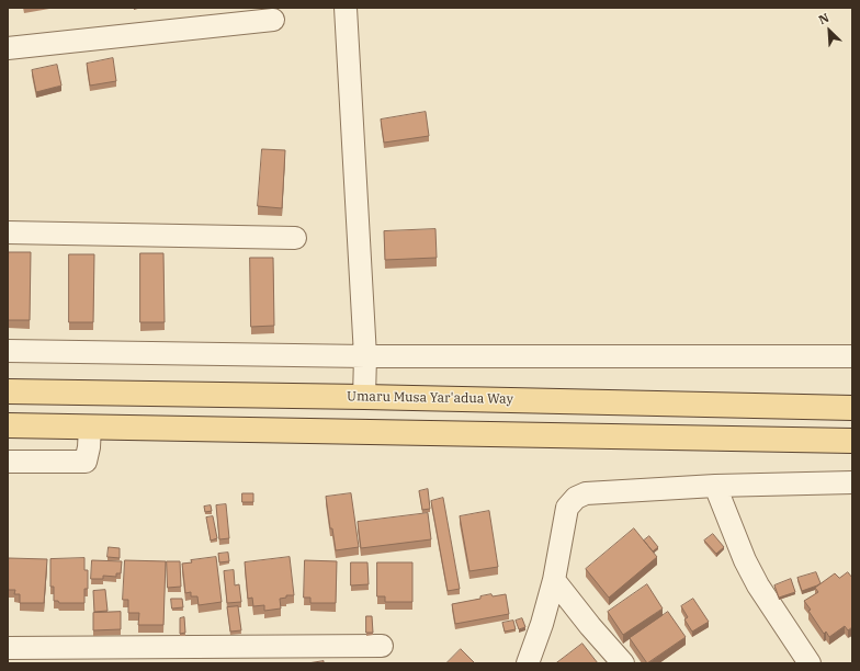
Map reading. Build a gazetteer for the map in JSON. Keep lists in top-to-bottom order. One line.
{"streets":{"main road":["Umaru Musa Yar'adua Way"]},"north":"top left"}
